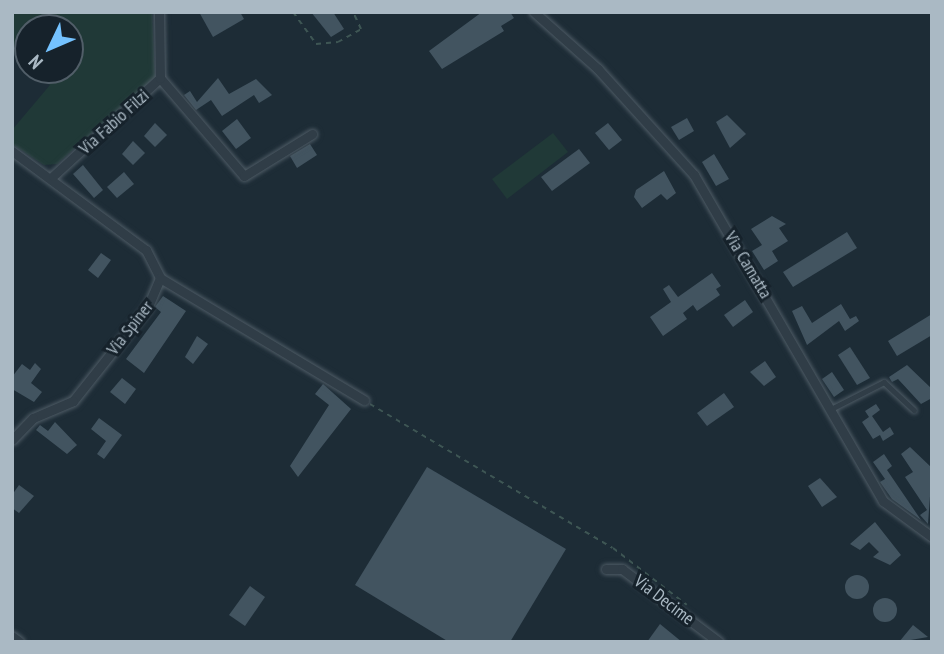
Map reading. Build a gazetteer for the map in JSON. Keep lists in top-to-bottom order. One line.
{"streets":{"street":["Via Fabio Filzi","Via Camatta","Via Spiner","Via Decime"]},"north":"bottom left"}
